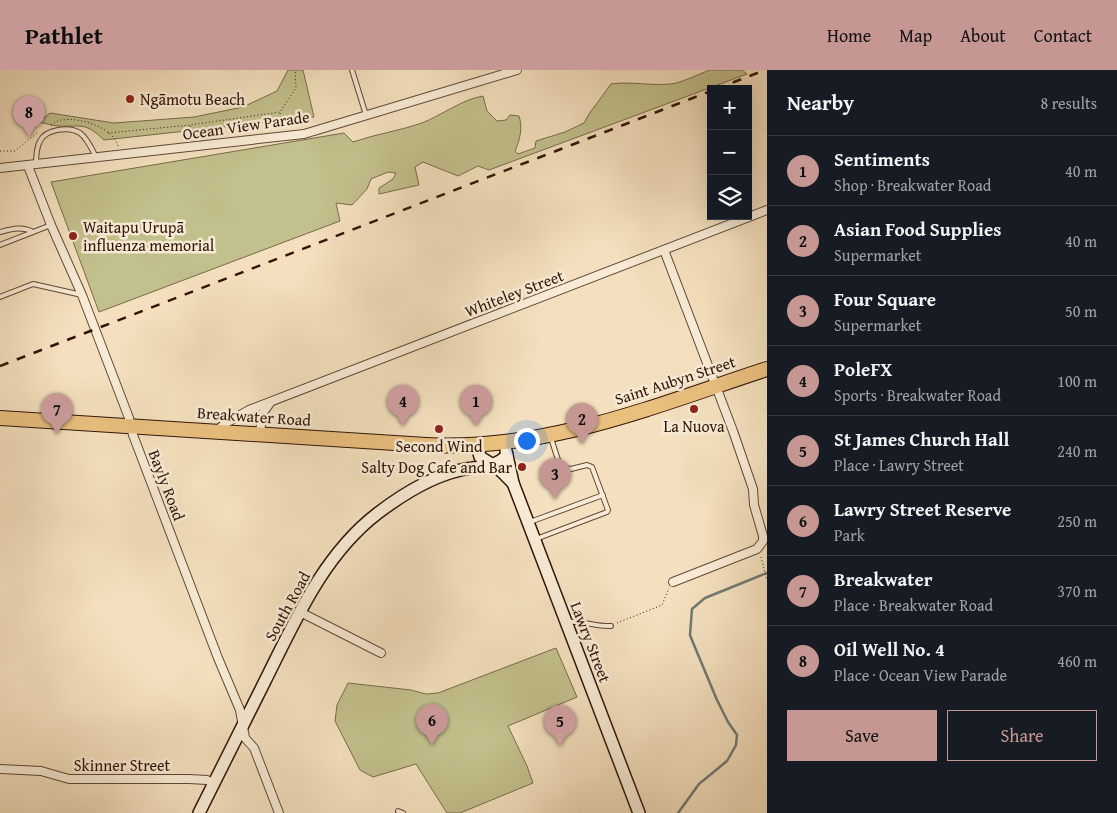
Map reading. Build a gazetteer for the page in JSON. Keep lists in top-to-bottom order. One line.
{"streets":{"highway":["Saint Aubyn Street","Breakwater Road"],"street":["Ocean View Parade","Whiteley Street","Bayly Road","South Road","Lawry Street","Skinner Street"]},"crossings":[["Ocean View Parade","Bayly Road"],["Whiteley Street","Breakwater Road"],["Saint Aubyn Street","Breakwater Road"],["Saint Aubyn Street","South Road"],["Saint Aubyn Street","Lawry Street"],["Breakwater Road","Bayly Road"],["Breakwater Road","South Road"],["Breakwater Road","Lawry Street"],["Bayly Road","South Road"],["South Road","Lawry Street"],["South Road","Skinner Street"]],"places":["Ngāmotu Beach","Waitapu Urupā influenza memorial","La Nuova","Second Wind","Salty Dog Cafe and Bar"],"page":{"header":"Pathlet","nav":["Home","Map","About","Contact"],"heading":["Nearby","8 results"],"map_buttons":["+","−"],"pins":["8","1","4","7","2","3","6","5"],"list":[{"mark":"1","name":"Sentiments","note":"Shop · Breakwater Road","value":"40 m"},{"mark":"2","name":"Asian Food Supplies","note":"Supermarket","value":"40 m"},{"mark":"3","name":"Four Square","note":"Supermarket","value":"50 m"},{"mark":"4","name":"PoleFX","note":"Sports · Breakwater Road","value":"100 m"},{"mark":"5","name":"St James Church Hall","note":"Place · Lawry Street","value":"240 m"},{"mark":"6","name":"Lawry Street Reserve","note":"Park","value":"250 m"},{"mark":"7","name":"Breakwater","note":"Place · Breakwater Road","value":"370 m"},{"mark":"8","name":"Oil Well No. 4","note":"Place · Ocean View Parade","value":"460 m"}],"buttons":["Save","Share"]}}
